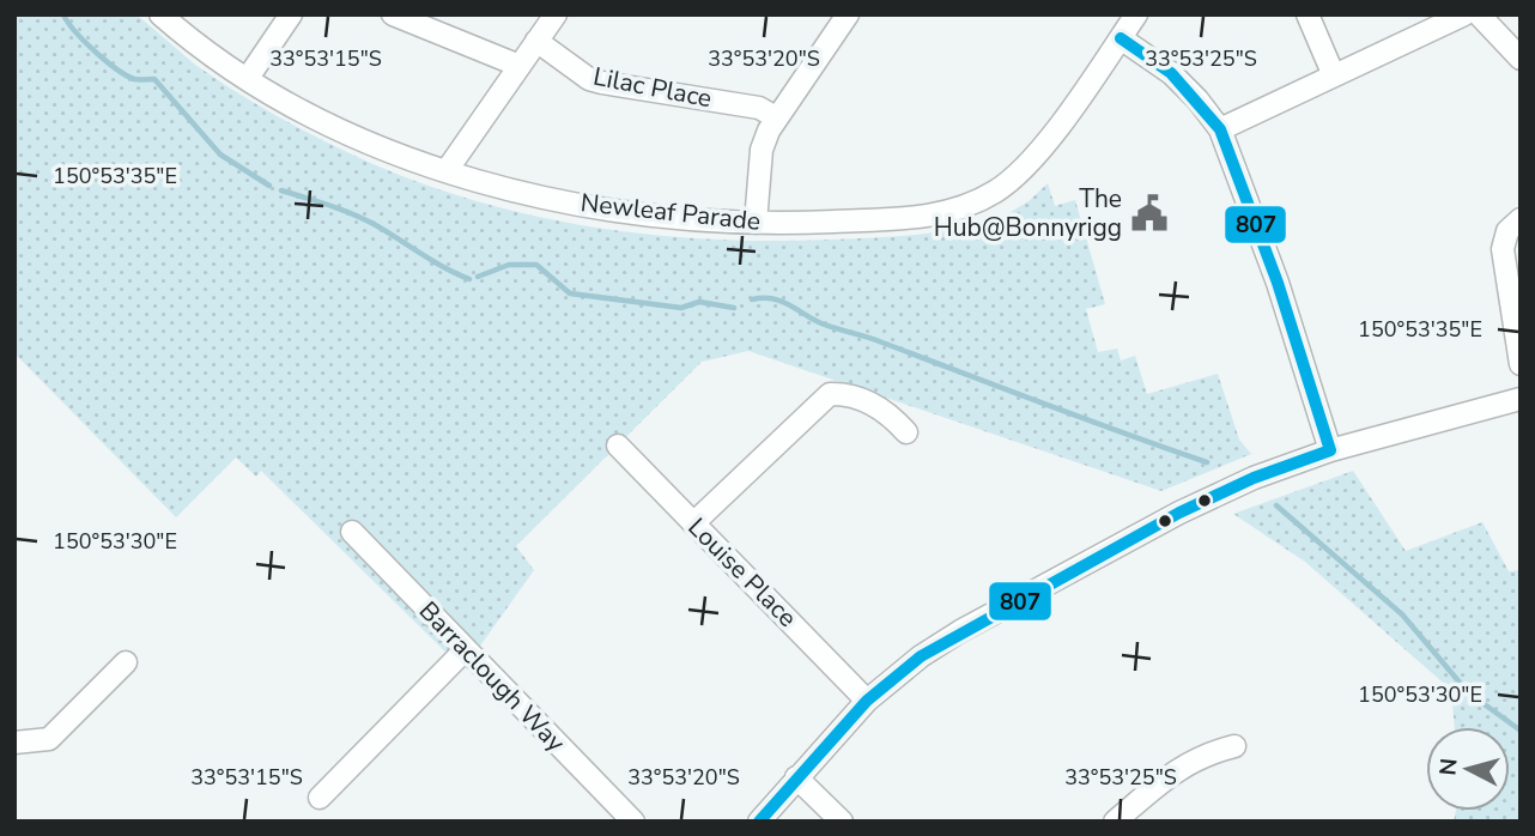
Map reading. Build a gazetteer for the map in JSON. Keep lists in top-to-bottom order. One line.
{"streets":{"street":["Lilac Place","Newleaf Parade","Louise Place","Barraclough Way"]},"places":{"public building":["The Hub@Bonnyrigg"]},"lines":["transit line 807"],"north":"left","coordinates":["33°53'15\"S","33°53'20\"S","33°53'25\"S","150°53'35\"E","150°53'30\"E"]}
